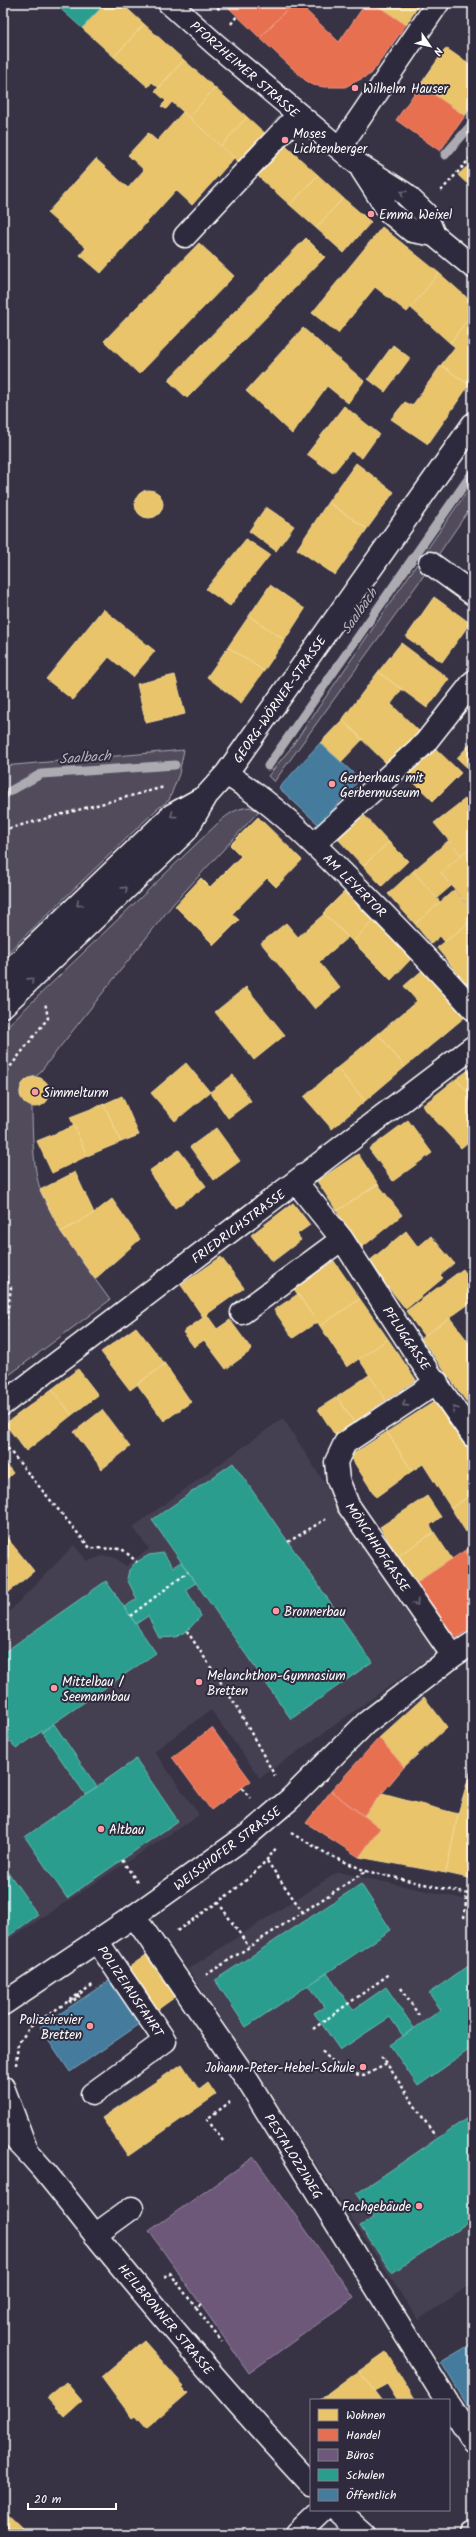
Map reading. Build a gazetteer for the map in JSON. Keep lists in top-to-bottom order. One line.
{"streets":{"street":["PFORZHEIMER STRASSE","GEORG-WÖRNER-STRASSE","AM LEYERTOR","FRIEDRICHSTRASSE","PFLUGGASSE","MÖNCHHOFGASSE","WEISSHOFER STRASSE","POLIZEIAUSFAHRT","PESTALOZZIWEG","HEILBRONNER STRASSE"]},"crossings":[["GEORG-WÖRNER-STRASSE","AM LEYERTOR"],["FRIEDRICHSTRASSE","PFLUGGASSE"],["PFLUGGASSE","MÖNCHHOFGASSE"],["MÖNCHHOFGASSE","WEISSHOFER STRASSE"],["WEISSHOFER STRASSE","POLIZEIAUSFAHRT"],["WEISSHOFER STRASSE","PESTALOZZIWEG"]],"water":["Saalbach"],"places":["Wilhelm Hauser","Moses Lichtenberger","Emma Weixel","Gerberhaus mit Gerbermuseum","Simmelturm","Bronnerbau","Melanchthon-Gymnasium Bretten","Mittelbau / Seemannbau","Altbau","Polizeirevier Bretten","Johann-Peter-Hebel-Schule","Fachgebäude"],"legend":["Wohnen","Handel","Büros","Schulen","Öffentlich"],"scale_bar":"20 m","north":"bottom right"}
